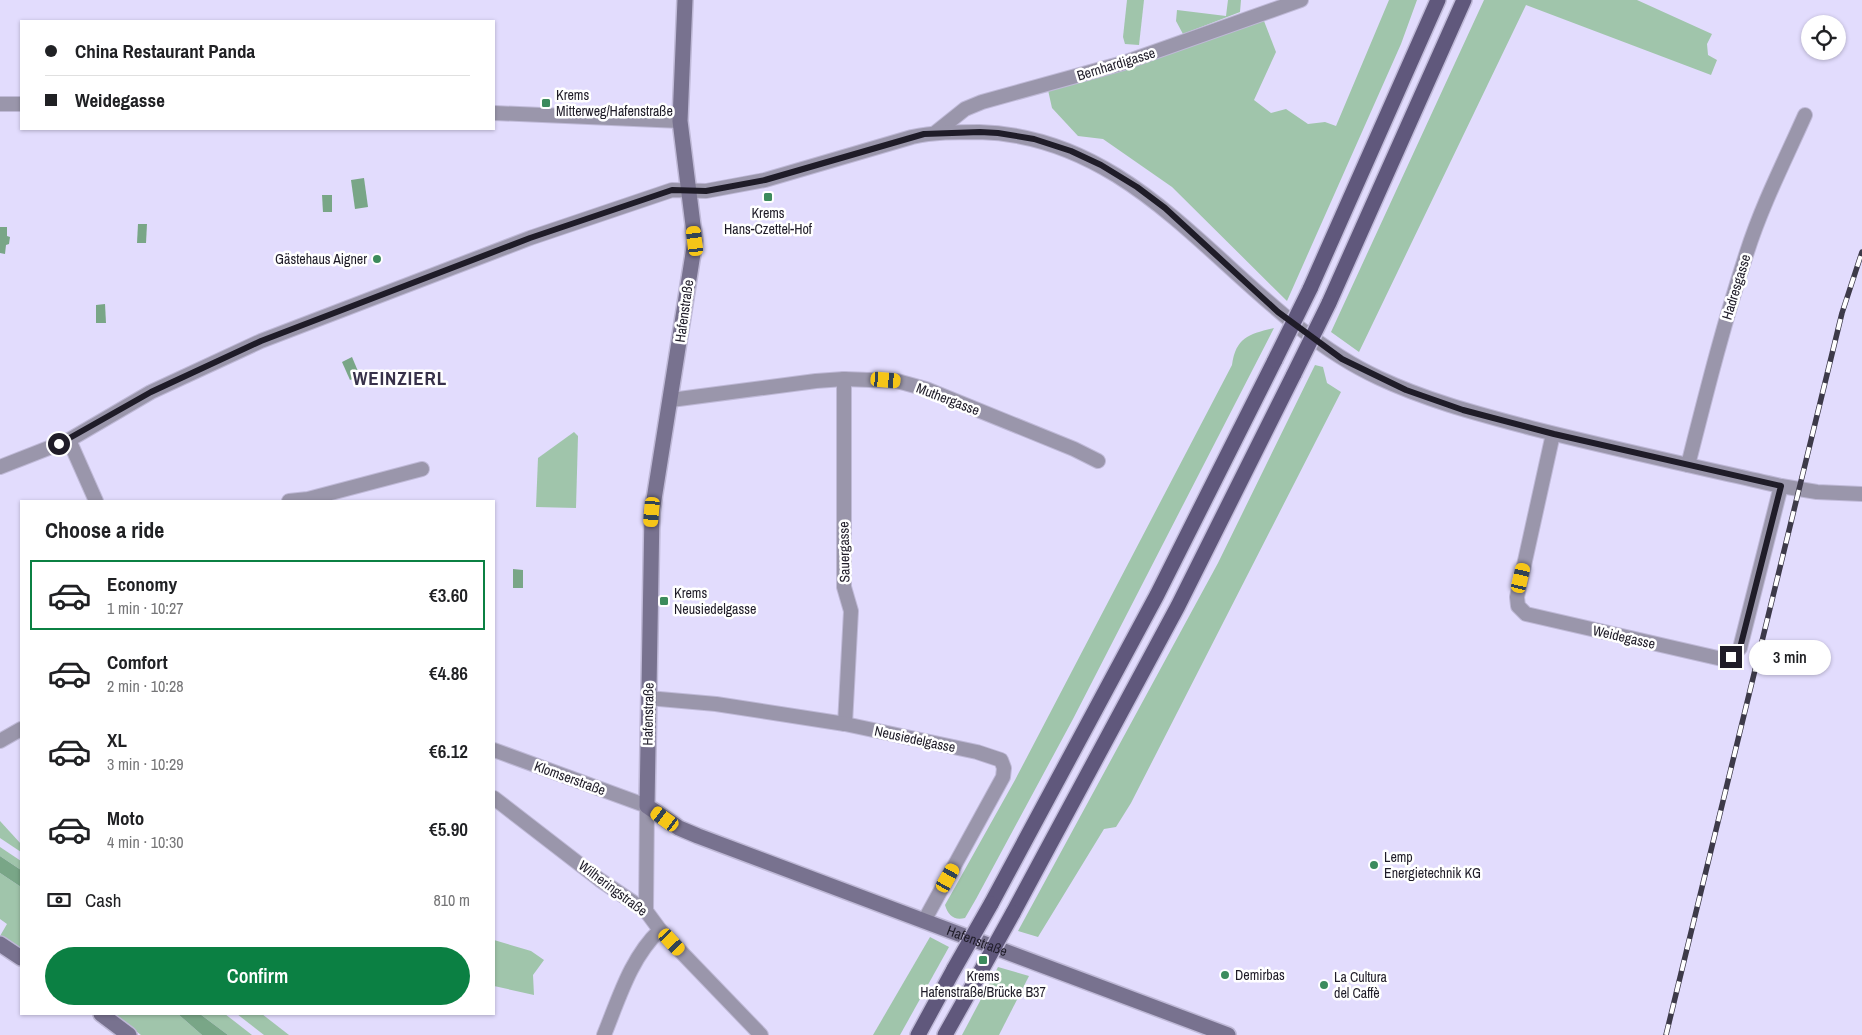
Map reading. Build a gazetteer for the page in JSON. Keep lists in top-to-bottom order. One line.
{"streets":{"street":["Bernhardigasse","Hadresgasse","Hafenstraße","Muthergasse","Sauergasse","Weidegasse","Neusiedelgasse","Klomserstraße","Wilheringstraße"]},"crossings":[["Hafenstraße","Muthergasse"],["Hafenstraße","Neusiedelgasse"],["Hafenstraße","Klomserstraße"],["Muthergasse","Sauergasse"],["Sauergasse","Neusiedelgasse"]],"districts":["WEINZIERL"],"places":{"transit":["Krems Mitterweg/Hafenstraße","Krems Hans-Czettel-Hof","Krems Neusiedelgasse","Krems Hafenstraße/Brücke B37"],"other":["Gästehaus Aigner","Lemp Energietechnik KG","Demirbas","La Cultura del Caffè"]},"page":{"banner":["China Restaurant Panda","Weidegasse"],"heading":"Choose a ride","list":[{"name":"Economy","note":"1 min · 10:27","value":"€3.60"},{"name":"Comfort","note":"2 min · 10:28","value":"€4.86"},{"name":"XL","note":"3 min · 10:29","value":"€6.12"},{"name":"Moto","note":"4 min · 10:30","value":"€5.90"}],"bubble":"3 min","pay":["Cash","810 m"],"buttons":"Confirm"}}
